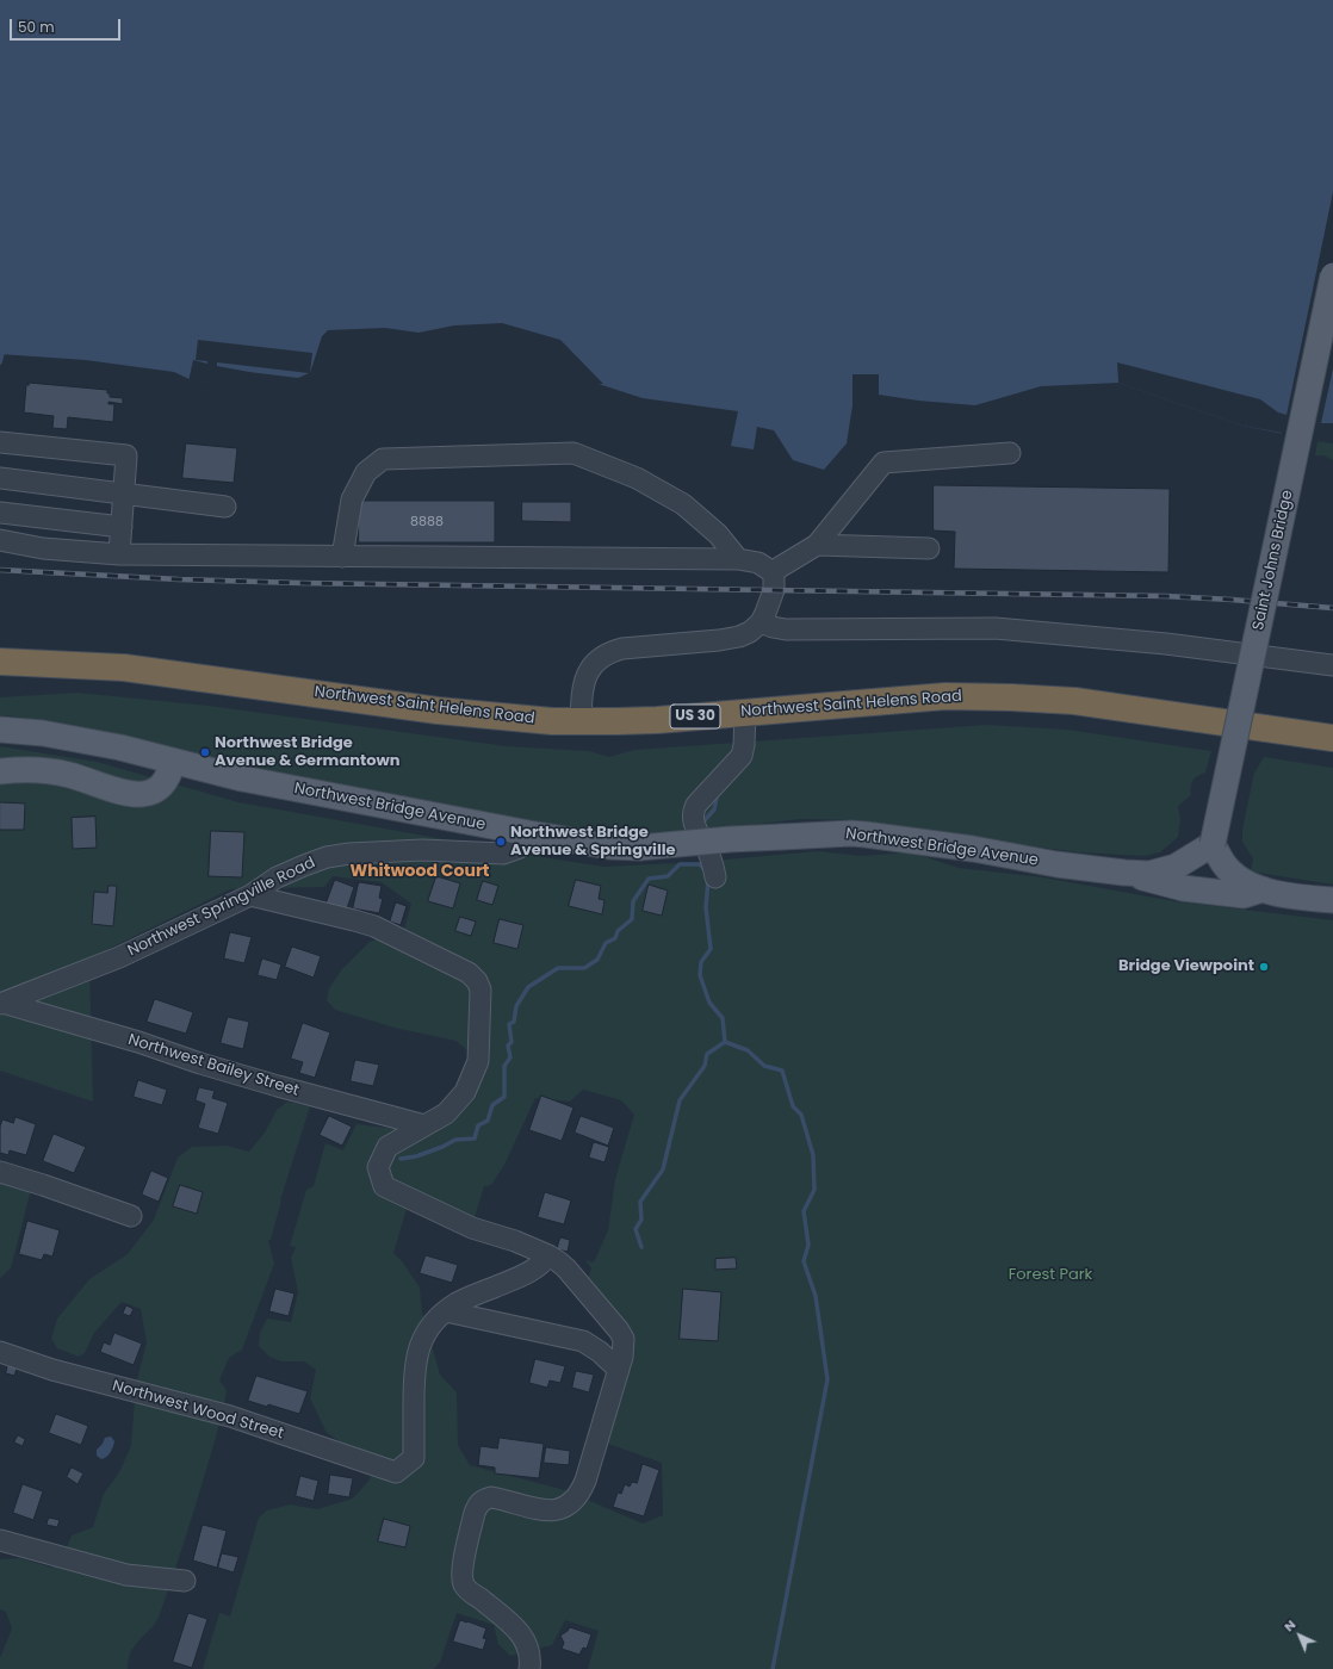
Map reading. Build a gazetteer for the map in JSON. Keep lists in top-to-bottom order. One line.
{"streets":{"highway":["Northwest Saint Helens Road","US 30"],"main road":["Saint Johns Bridge","Northwest Bridge Avenue"],"street":["Northwest Springville Road","Northwest Bailey Street","Northwest Wood Street"]},"crossings":[["Saint Johns Bridge","Northwest Bridge Avenue"],["Northwest Bridge Avenue","Northwest Springville Road"],["Northwest Springville Road","Northwest Bailey Street"]],"districts":["Whitwood Court"],"parks":["Forest Park"],"places":["Northwest Bridge Avenue & Germantown","Northwest Bridge Avenue & Springville","Bridge Viewpoint"],"house_numbers":["8888"],"scale_bar":"50 m","north":"top left"}
